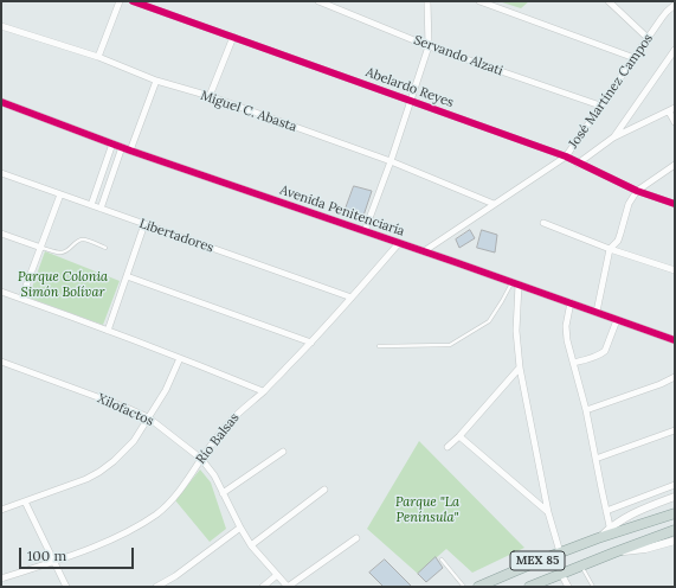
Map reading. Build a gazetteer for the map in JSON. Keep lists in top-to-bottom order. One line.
{"streets":{"highway":["MEX 85"],"street":["Servando Alzati","Abelardo Reyes","José Martínez Campos","Miguel C. Abasta","Avenida Penitenciaría","Libertadores","Xilofactos","Río Balsas"]},"crossings":[["Servando Alzati","José Martínez Campos"],["Abelardo Reyes","José Martínez Campos"],["José Martínez Campos","Miguel C. Abasta"],["José Martínez Campos","Avenida Penitenciaría"],["Avenida Penitenciaría","Río Balsas"],["Libertadores","Río Balsas"],["Xilofactos","Río Balsas"]],"parks":["Parque Colonia Simón Bolívar","Parque \"La Península\""],"scale_bar":"100 m"}
